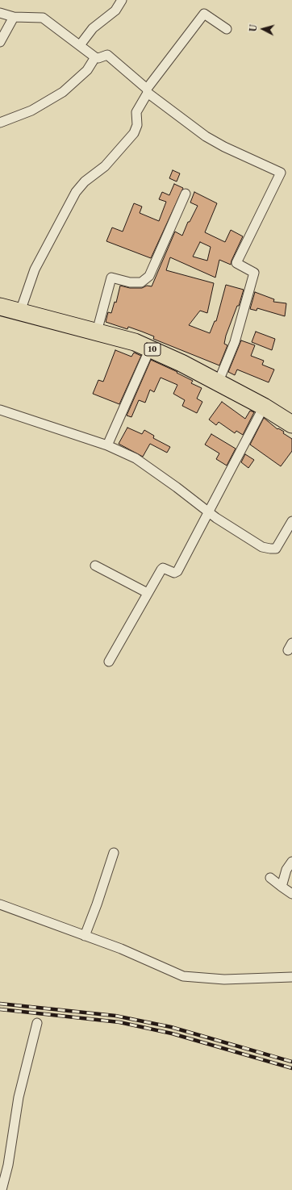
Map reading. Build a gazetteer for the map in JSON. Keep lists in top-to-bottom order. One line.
{"streets":{"highway":["10"]},"north":"left"}
